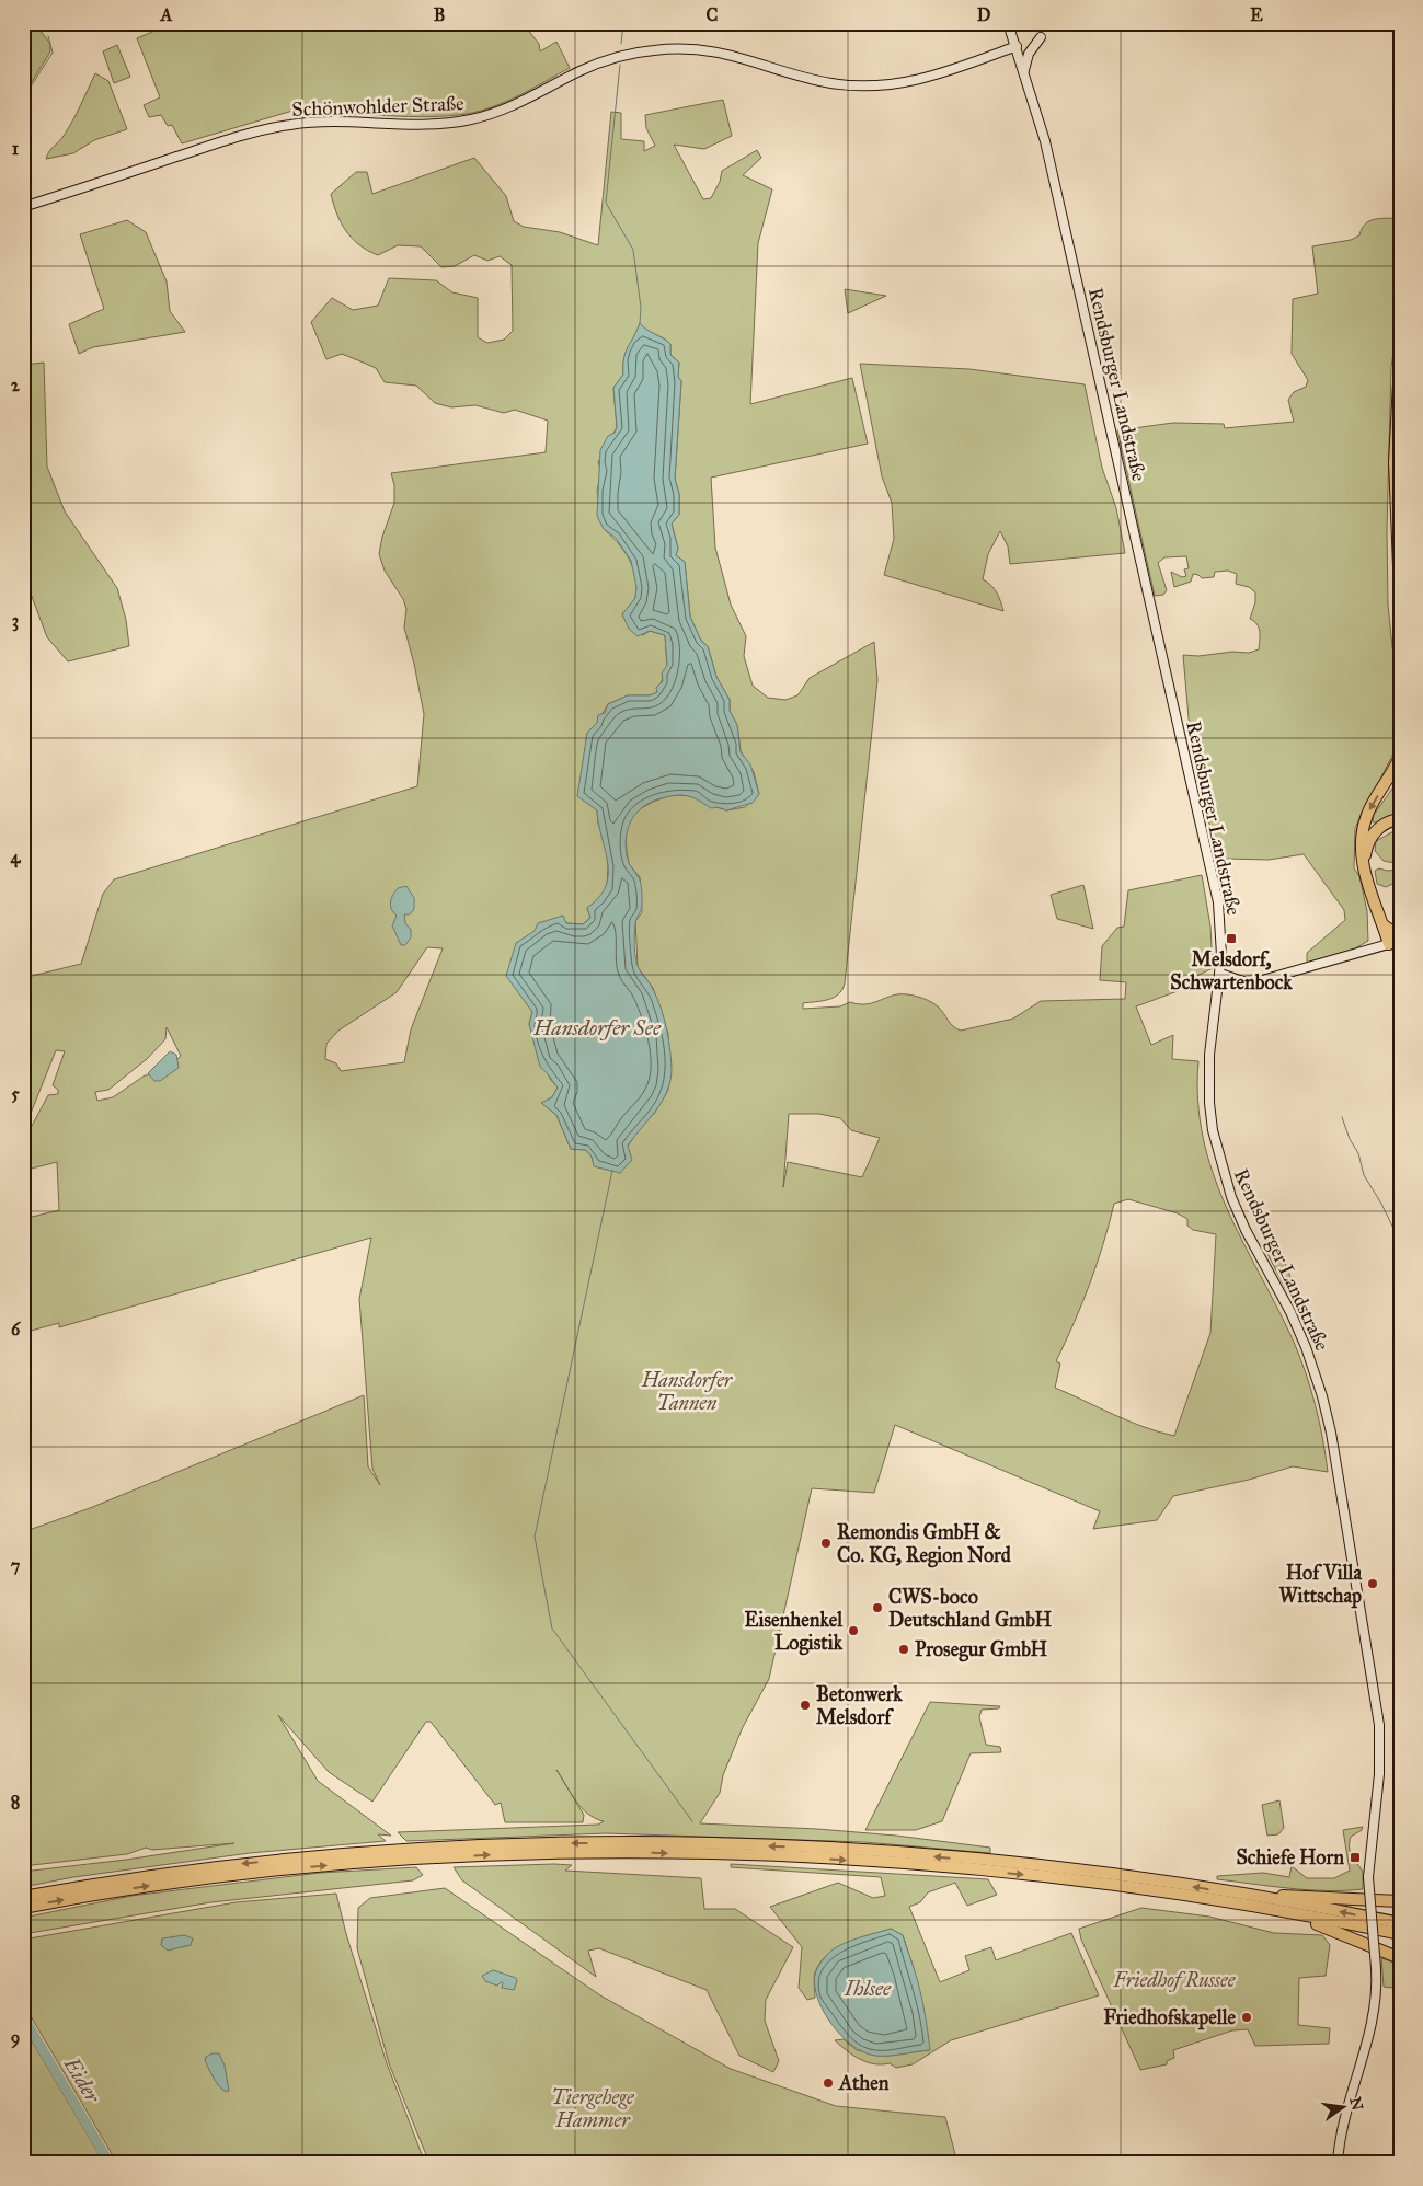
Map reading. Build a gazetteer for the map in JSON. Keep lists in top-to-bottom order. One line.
{"streets":{"street":["Schönwohlder Straße","Rendsburger Landstraße"]},"crossings":[["Schönwohlder Straße","Rendsburger Landstraße"]],"water":["Hansdorfer See","Ihlsee","Eider"],"parks":["Hansdorfer Tannen","Friedhof Russee","Tiergehege Hammer"],"places":{"transit":["Melsdorf, Schwartenbock","Schiefe Horn"],"other":["Remondis GmbH & Co. KG, Region Nord","Hof Villa Wittschap","CWS-boco Deutschland GmbH","Eisenhenkel Logistik","Prosegur GmbH","Betonwerk Melsdorf","Friedhofskapelle","Athen"]},"north":"right","grid":{"columns":["A","B","C","D","E"],"rows":["1","2","3","4","5","6","7","8","9"]}}
